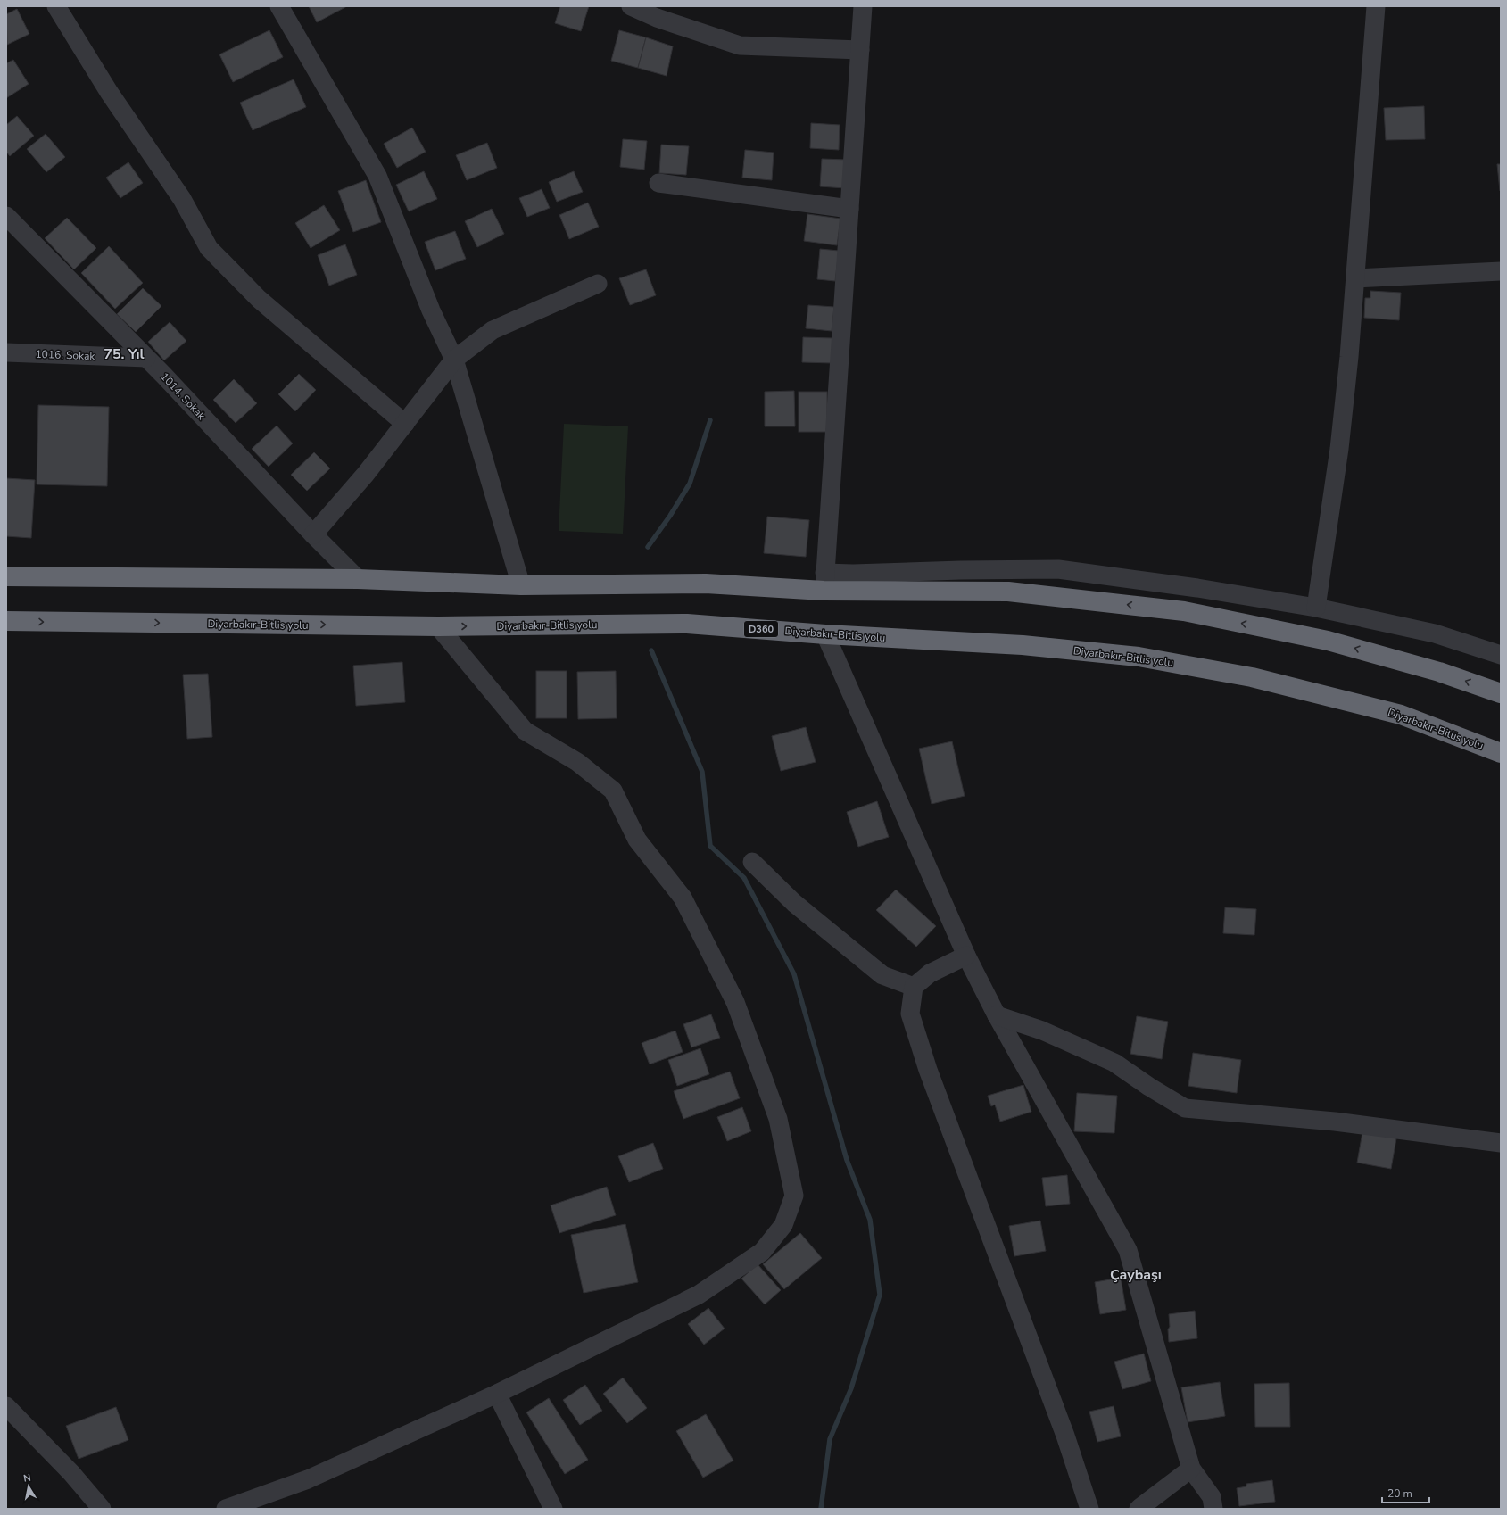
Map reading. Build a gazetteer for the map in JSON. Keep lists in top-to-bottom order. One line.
{"streets":{"highway":["Diyarbakır-Bitlis yolu","D360"],"street":["1016. Sokak","1014. Sokak"]},"crossings":[["1016. Sokak","1014. Sokak"]],"districts":["75. Yıl","Çaybaşı"],"scale_bar":"20 m","north":"top"}
